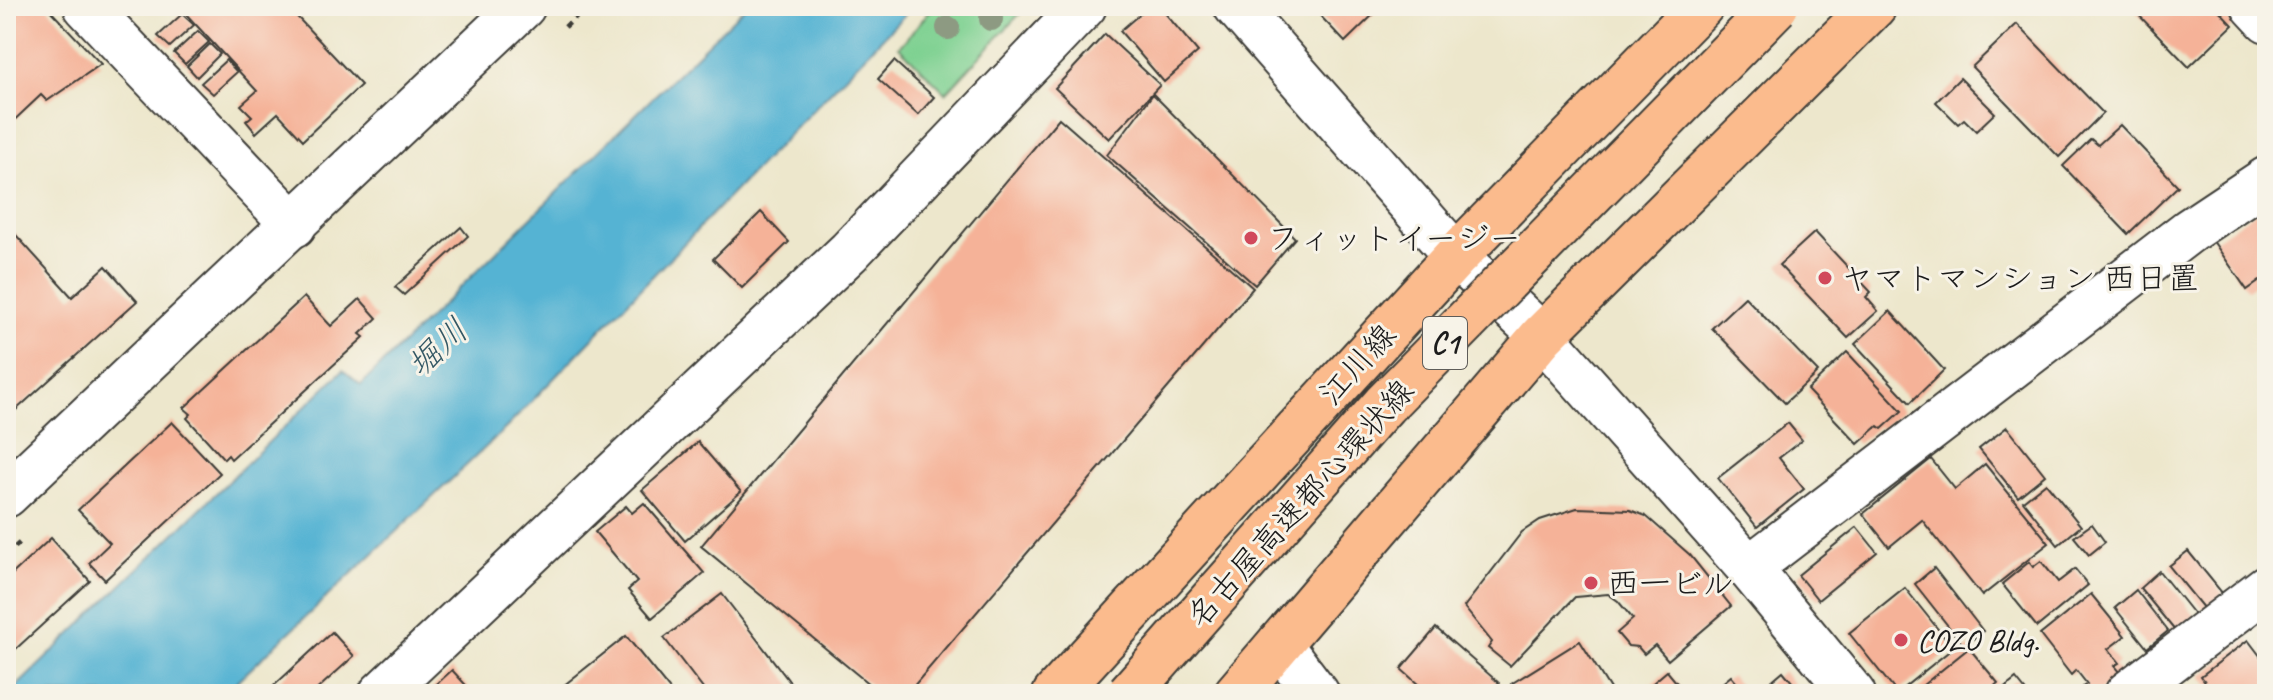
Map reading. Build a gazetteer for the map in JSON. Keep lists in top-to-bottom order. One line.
{"streets":{"main road":["C1","江川線","名古屋高速都心環状線"]},"water":["堀川"],"places":["フィットイージー","ヤマトマンション 西日置","西一ビル","COZO Bldg."]}
